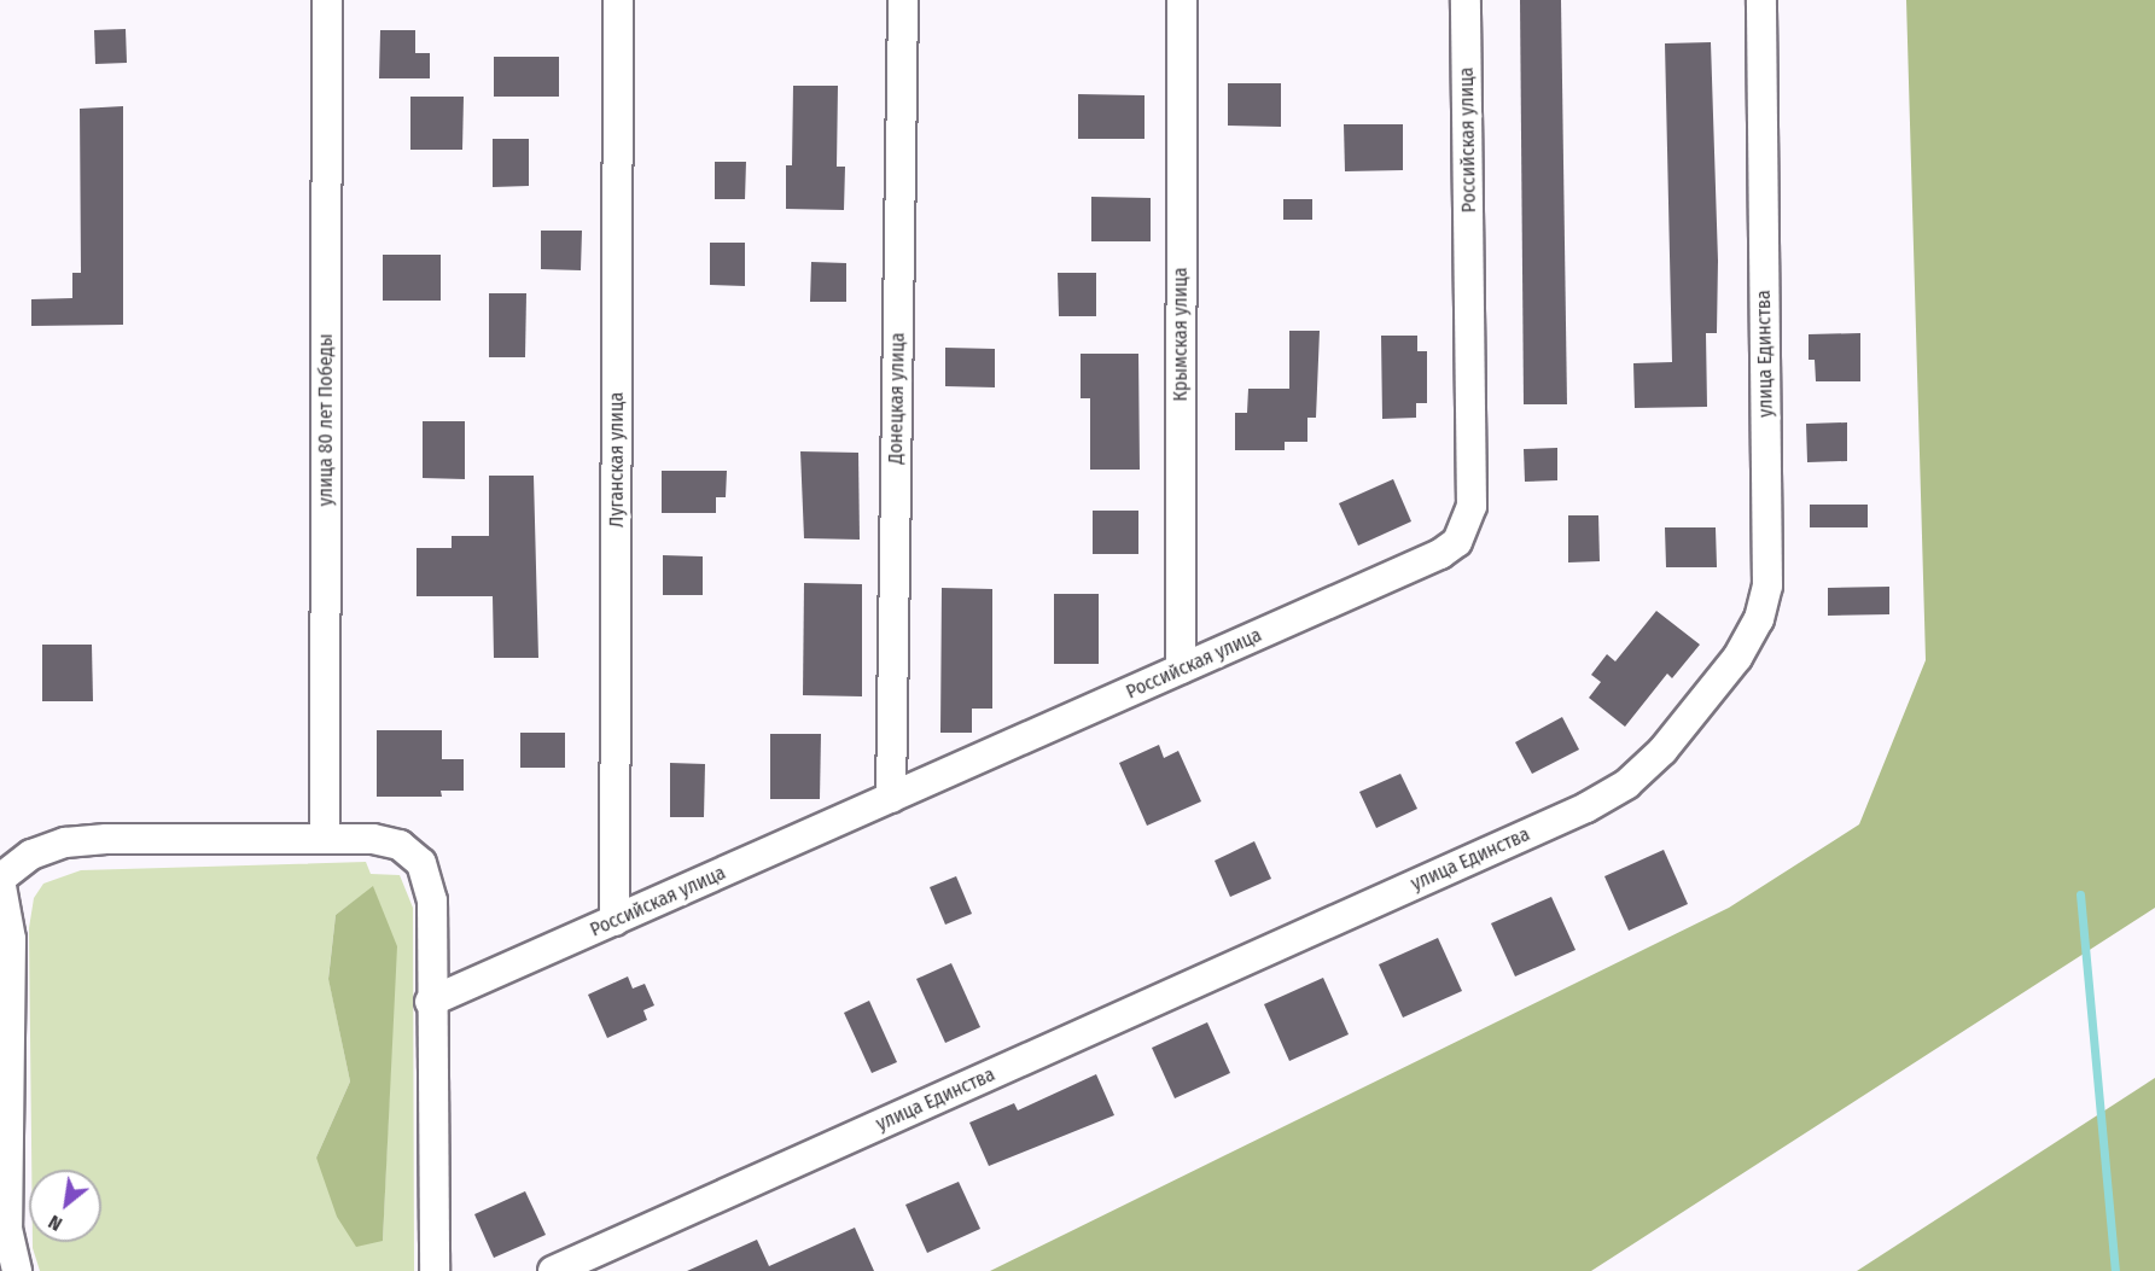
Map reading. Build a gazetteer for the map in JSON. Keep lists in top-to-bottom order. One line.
{"streets":{"street":["Российская улица","Крымская улица","улица Единства","Донецкая улица","улица 80 лет Победы","Луганская улица"]},"crossings":[["Российская улица","Крымская улица"],["Российская улица","Донецкая улица"],["Российская улица","Луганская улица"]],"north":"bottom left"}
